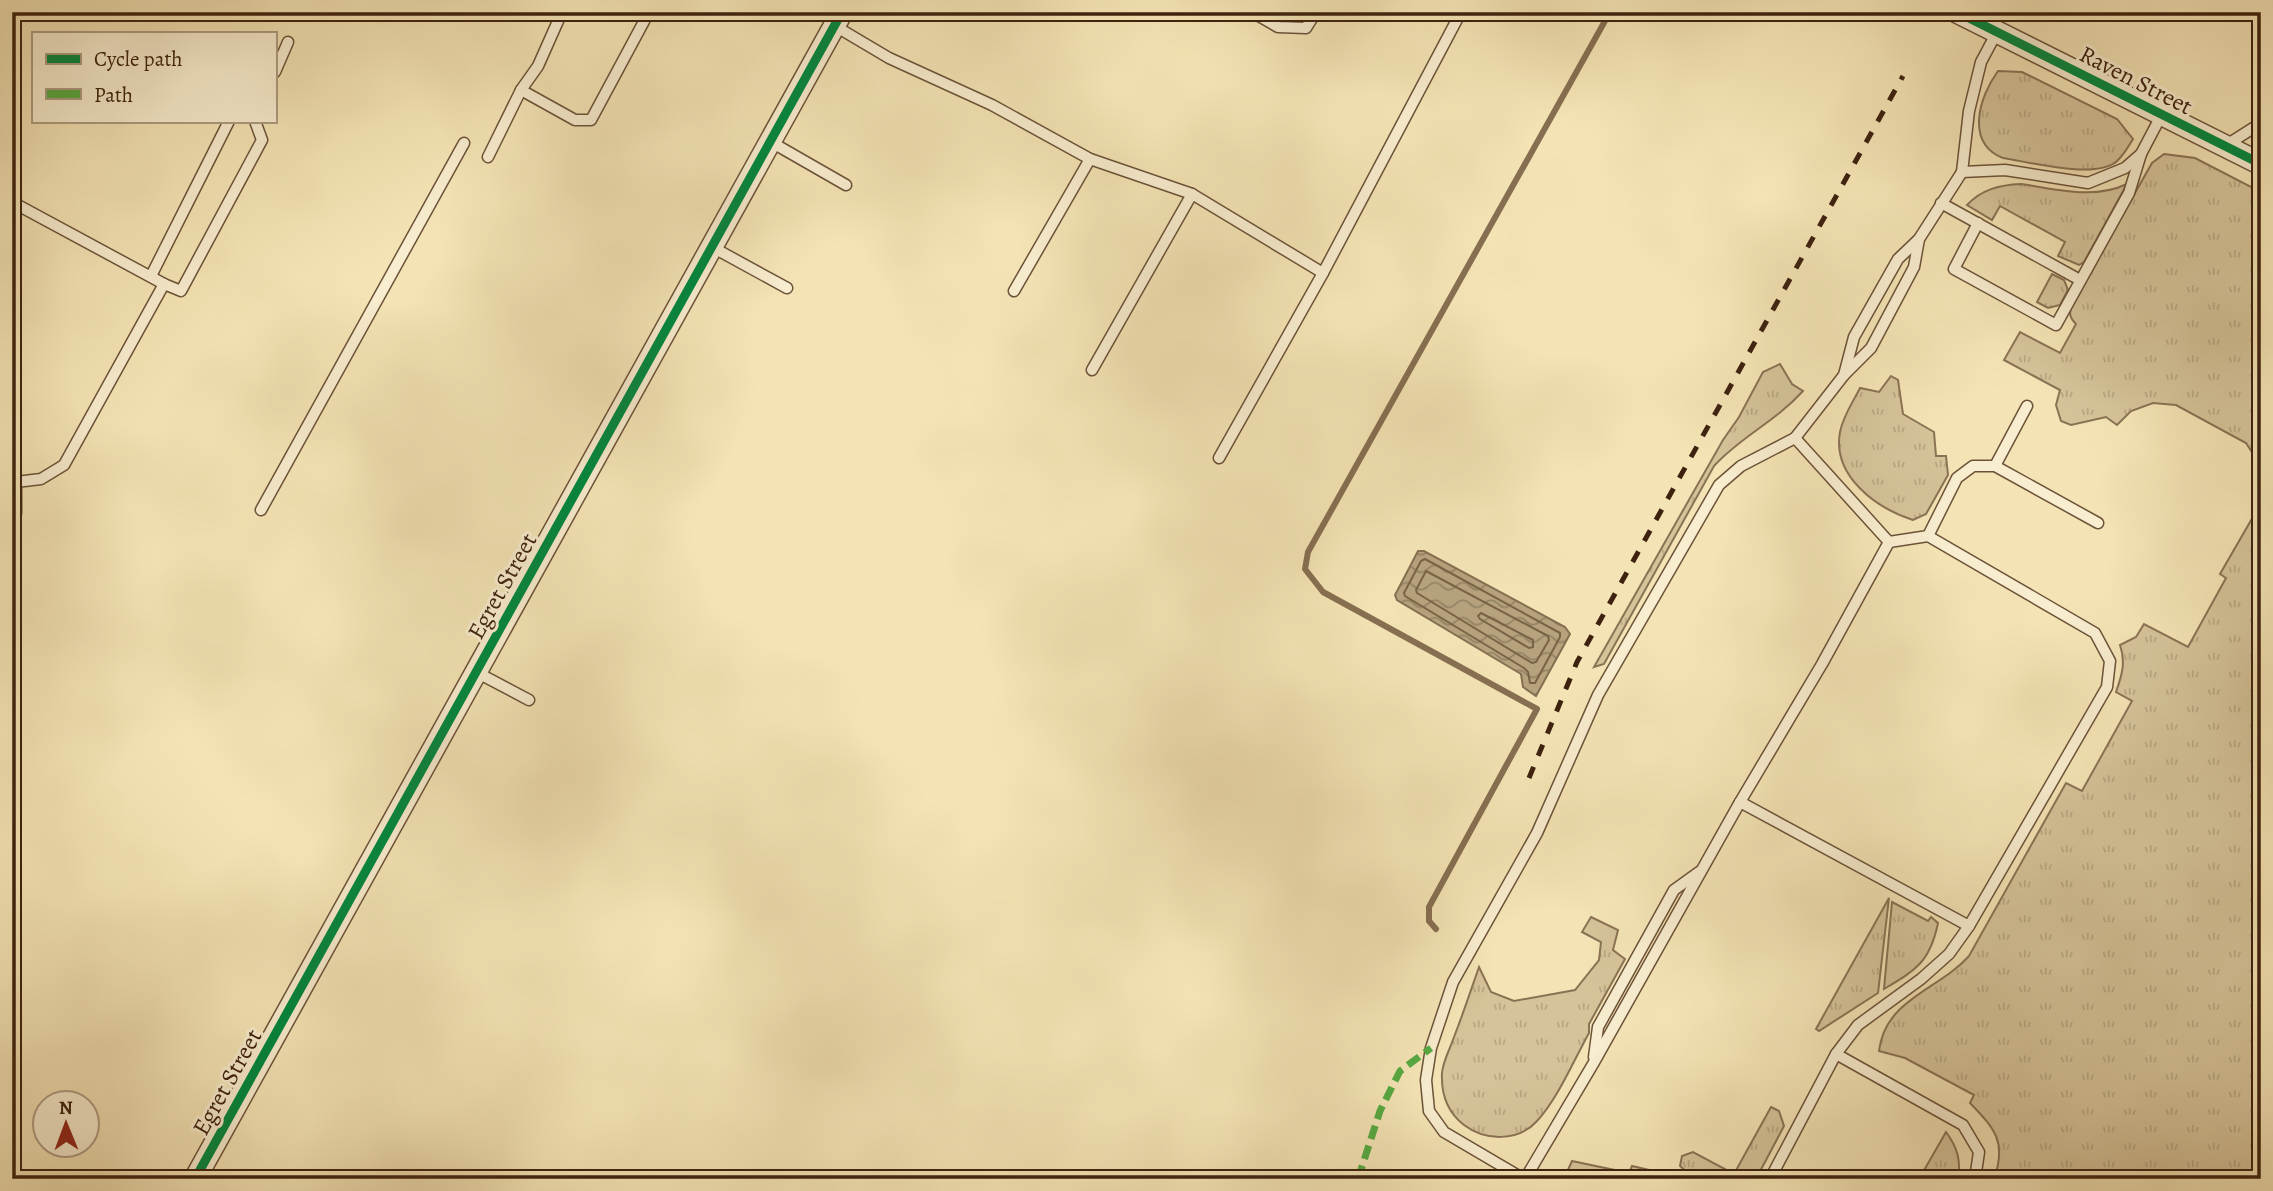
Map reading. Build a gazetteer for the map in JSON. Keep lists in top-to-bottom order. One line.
{"streets":{"street":["Raven Street","Egret Street"]},"legend":["Cycle path","Path"],"north":"top"}
